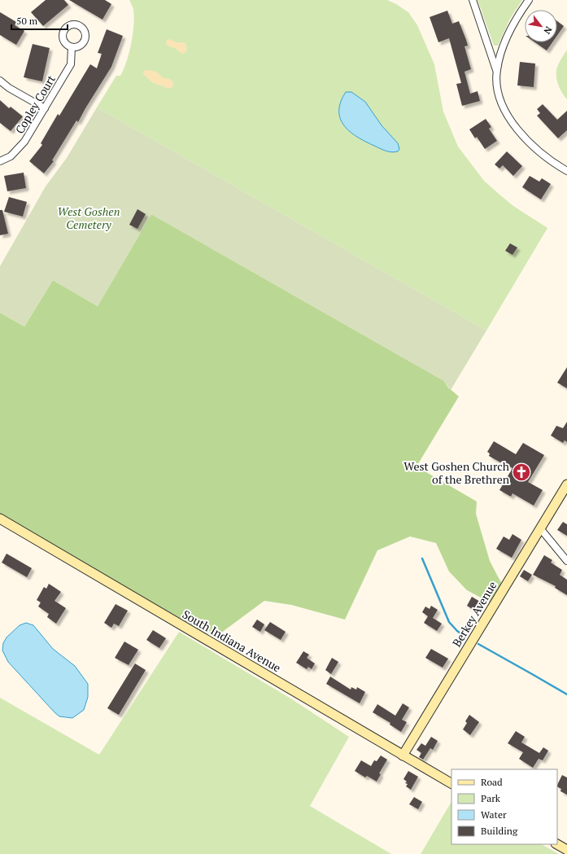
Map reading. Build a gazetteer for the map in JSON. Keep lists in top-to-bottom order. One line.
{"streets":{"street":["Copley Court","Berkey Avenue","South Indiana Avenue"]},"crossings":[["Berkey Avenue","South Indiana Avenue"]],"parks":["West Goshen Cemetery"],"places":{"church":["West Goshen Church of the Brethren"]},"legend":["Road","Park","Water","Building"],"scale_bar":"50 m","north":"bottom right"}
